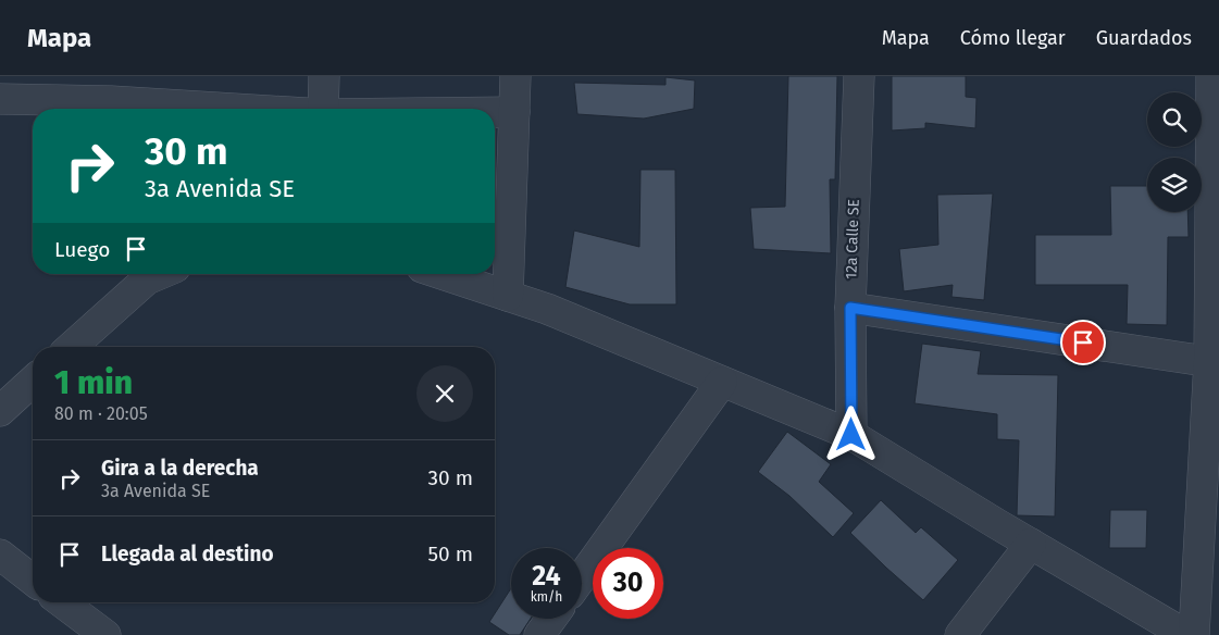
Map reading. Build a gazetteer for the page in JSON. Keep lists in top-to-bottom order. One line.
{"streets":{"street":["12a Calle SE"]},"page":{"header":"Mapa","nav":["Mapa","Cómo llegar","Guardados"],"turn":["30 m","3a Avenida SE"],"then":"Luego","heading":["1 min","80 m · 20:05"],"list":[{"name":"Gira a la derecha","note":"3a Avenida SE","value":"30 m"},{"name":"Llegada al destino","value":"50 m"}],"speed":"24 km/h","limit":"30"}}
